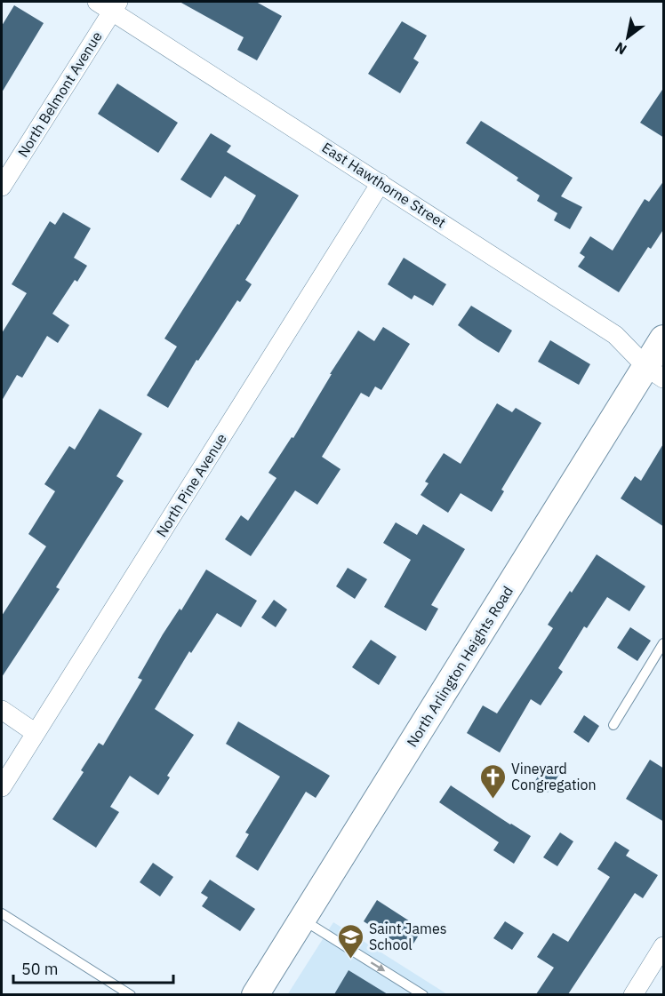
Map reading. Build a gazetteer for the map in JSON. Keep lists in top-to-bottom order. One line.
{"streets":{"main road":["North Arlington Heights Road"],"street":["North Belmont Avenue","East Hawthorne Street","North Pine Avenue"]},"crossings":[["North Belmont Avenue","East Hawthorne Street"],["East Hawthorne Street","North Pine Avenue"],["East Hawthorne Street","North Arlington Heights Road"]],"places":{"church":["Vineyard Congregation"],"school or university":["Saint James School"]},"scale_bar":"50 m","north":"bottom left"}
